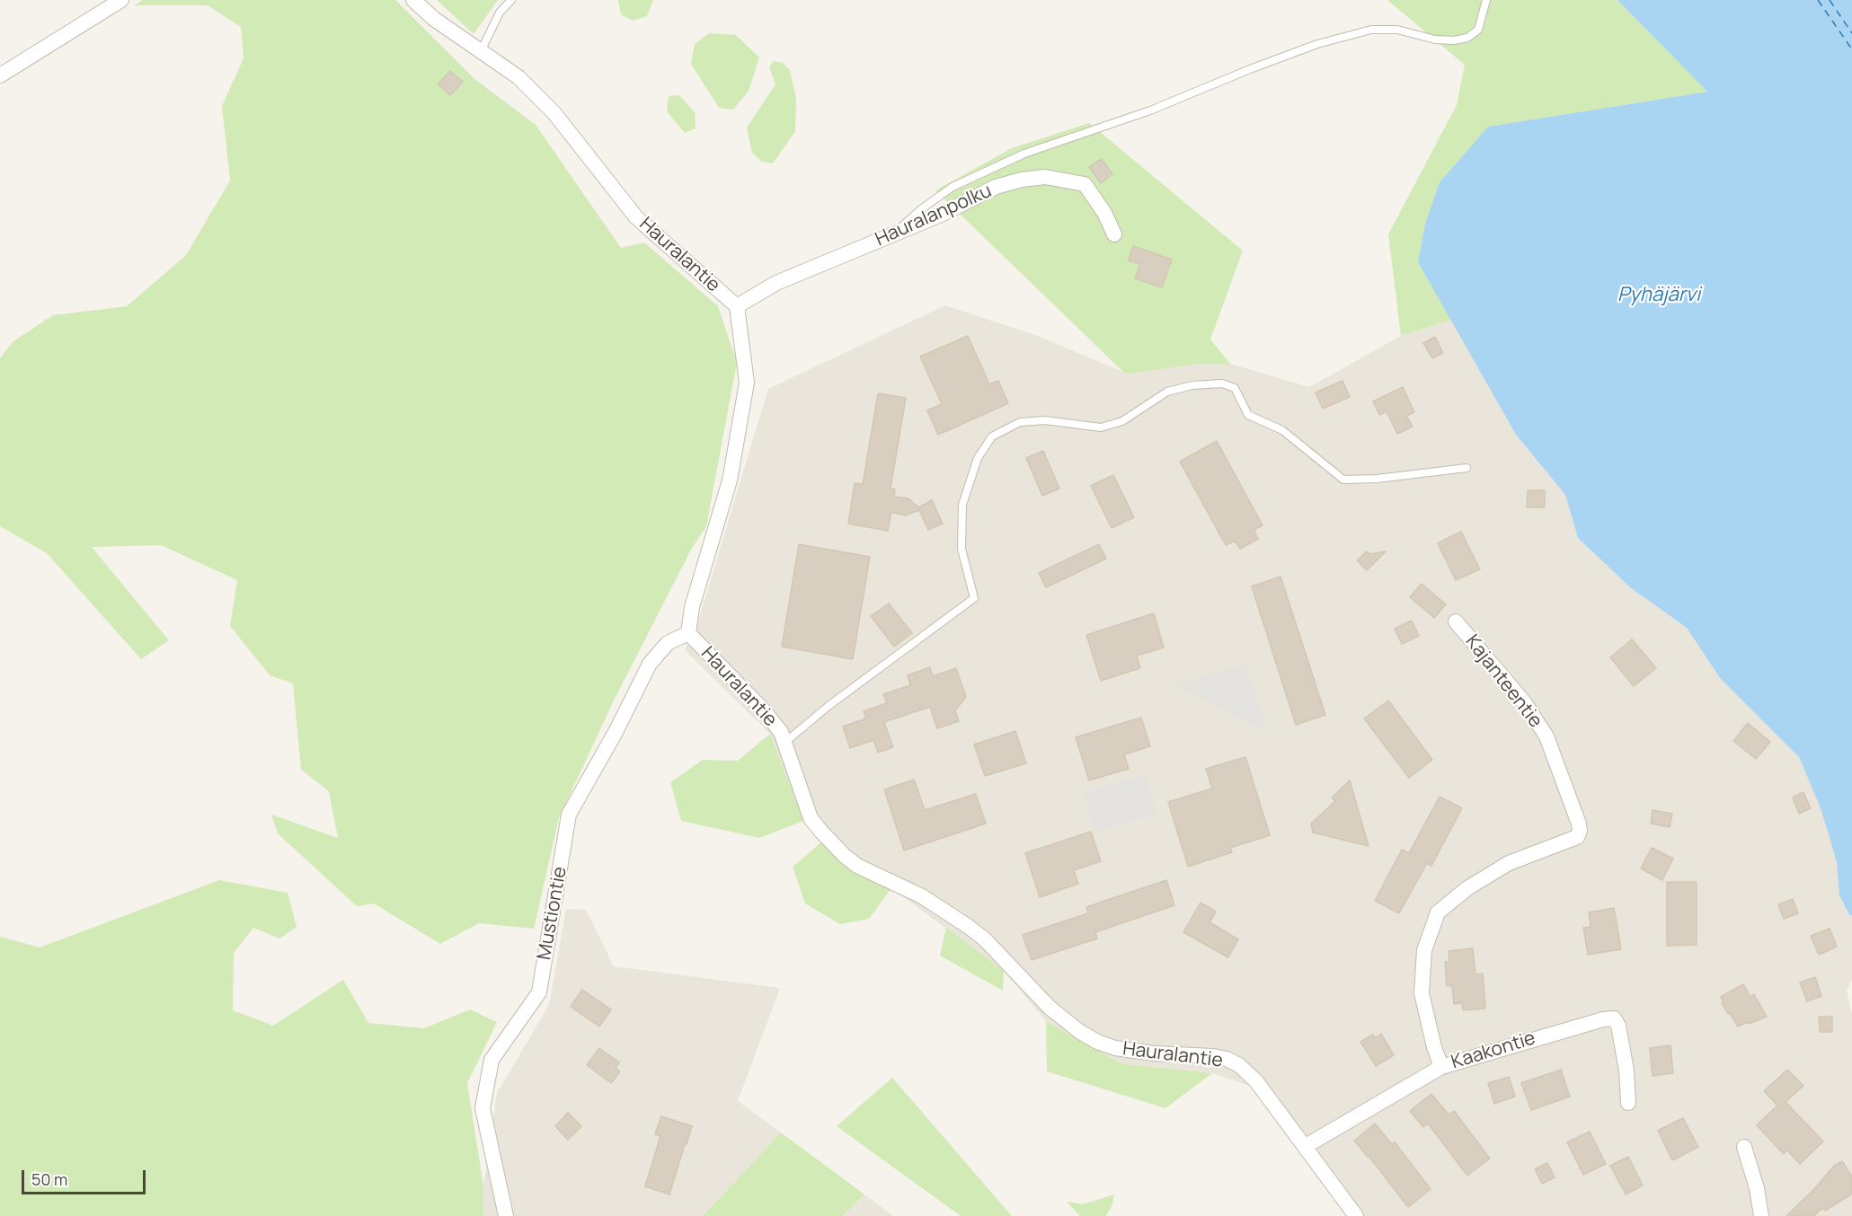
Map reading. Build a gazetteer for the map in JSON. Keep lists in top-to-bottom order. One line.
{"streets":{"street":["Hauralanpolku","Hauralantie","Kajanteentie","Mustiontie","Kaakontie"]},"crossings":[["Hauralanpolku","Hauralantie"],["Hauralantie","Mustiontie"],["Hauralantie","Kaakontie"],["Kajanteentie","Kaakontie"]],"water":["Pyhäjärvi"],"scale_bar":"50 m"}
